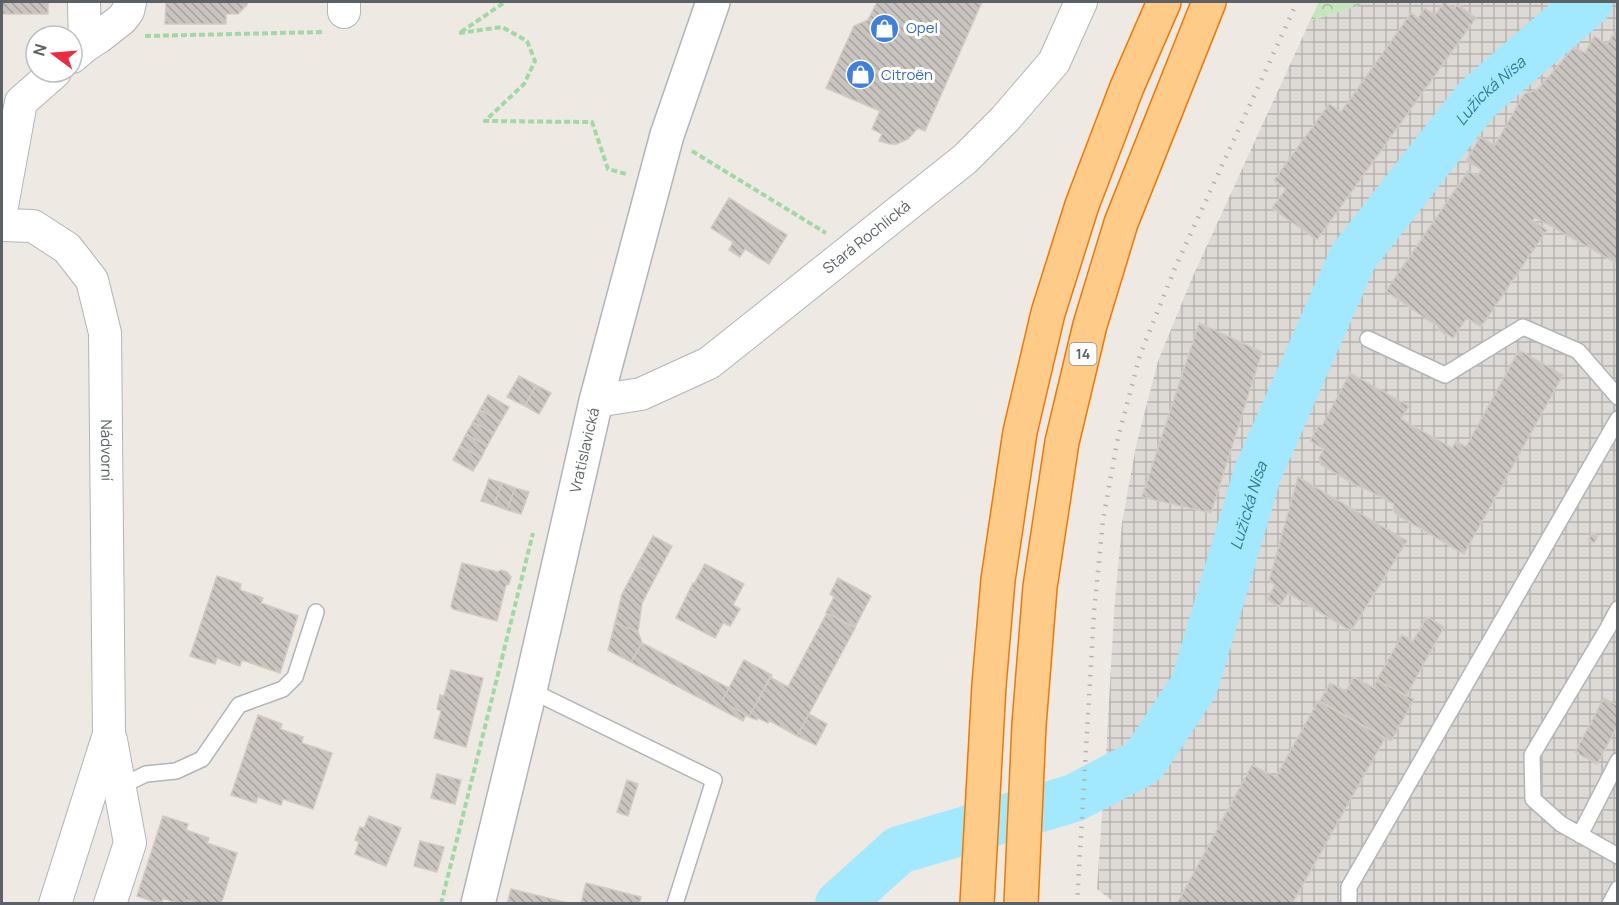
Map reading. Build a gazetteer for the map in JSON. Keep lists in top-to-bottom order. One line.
{"streets":{"highway":["14"],"street":["Stará Rochlická","Vratislavická","Nádvorní"]},"crossings":[["Stará Rochlická","Vratislavická"]],"water":["Lužická Nisa"],"places":{"shop":["Opel","Citroën"]},"north":"left"}
